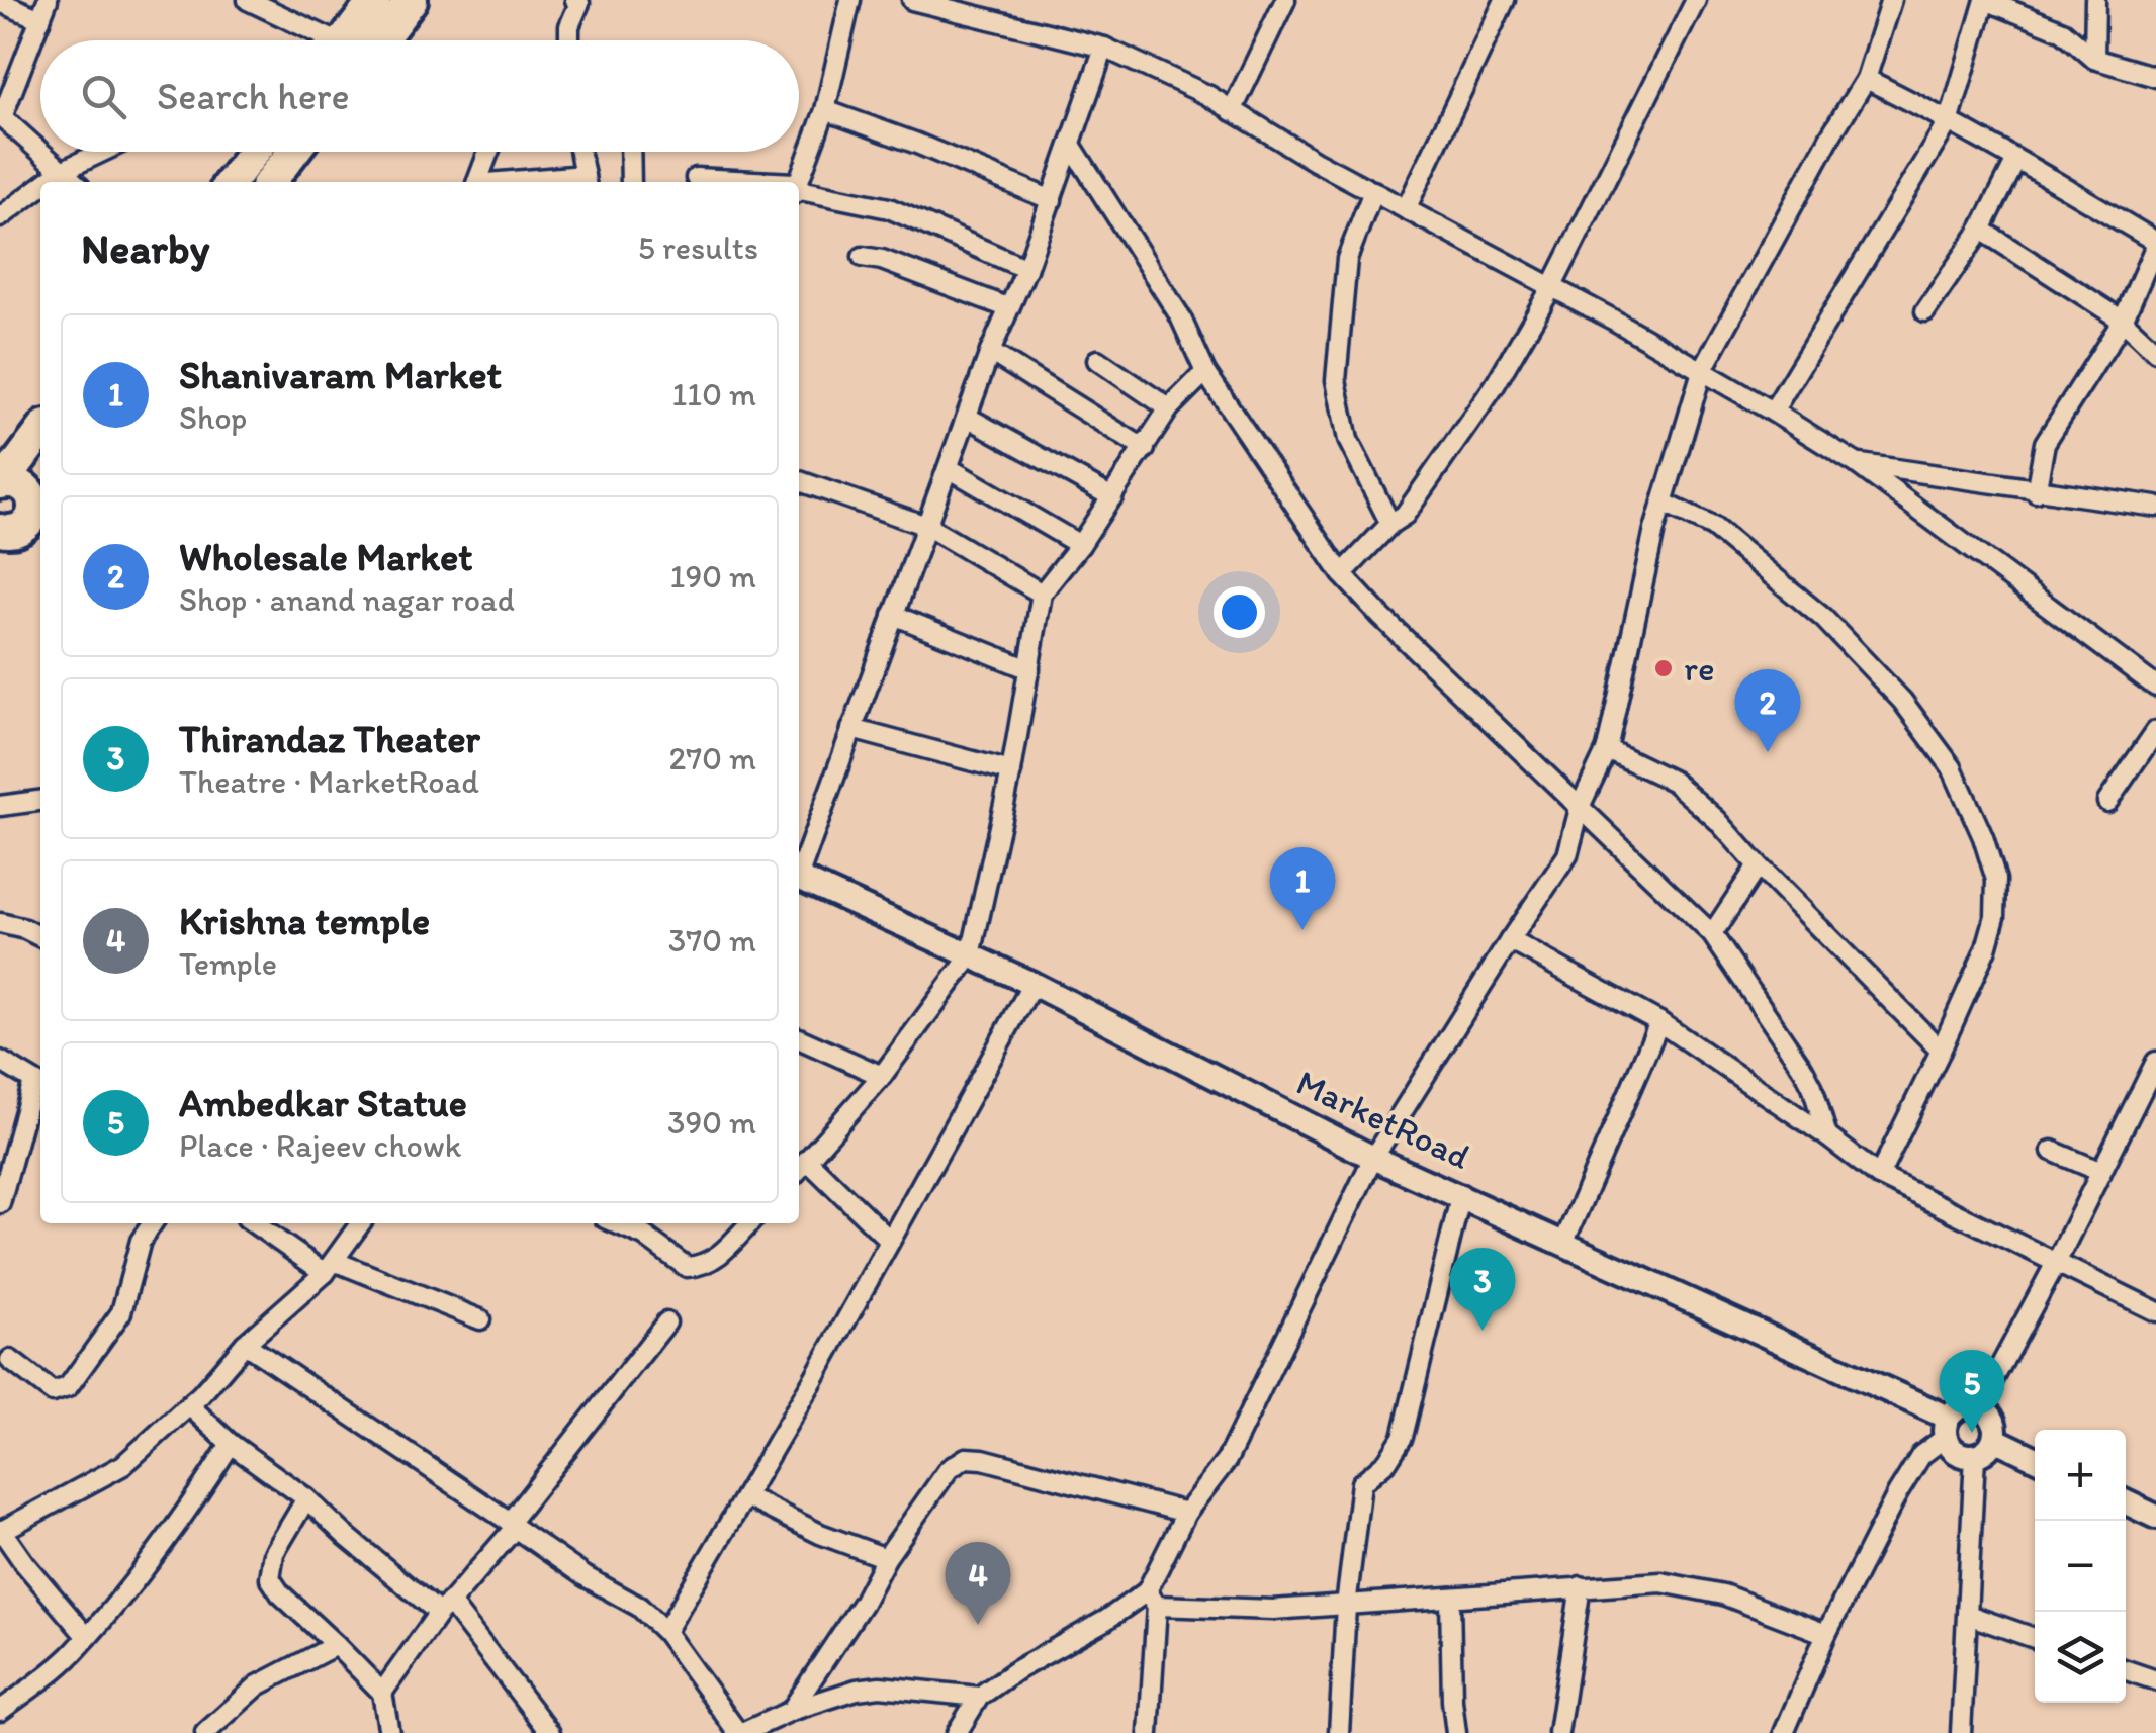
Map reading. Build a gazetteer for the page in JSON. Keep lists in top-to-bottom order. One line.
{"streets":{"street":["MarketRoad"]},"places":["re"],"page":{"search":"Search here","heading":["Nearby","5 results"],"list":[{"mark":"1","name":"Shanivaram Market","note":"Shop","value":"110 m"},{"mark":"2","name":"Wholesale Market","note":"Shop · anand nagar road","value":"190 m"},{"mark":"3","name":"Thirandaz Theater","note":"Theatre · MarketRoad","value":"270 m"},{"mark":"4","name":"Krishna temple","note":"Temple","value":"370 m"},{"mark":"5","name":"Ambedkar Statue","note":"Place · Rajeev chowk","value":"390 m"}],"pins":["2","1","3","5","4"],"map_buttons":["+","−"]}}
